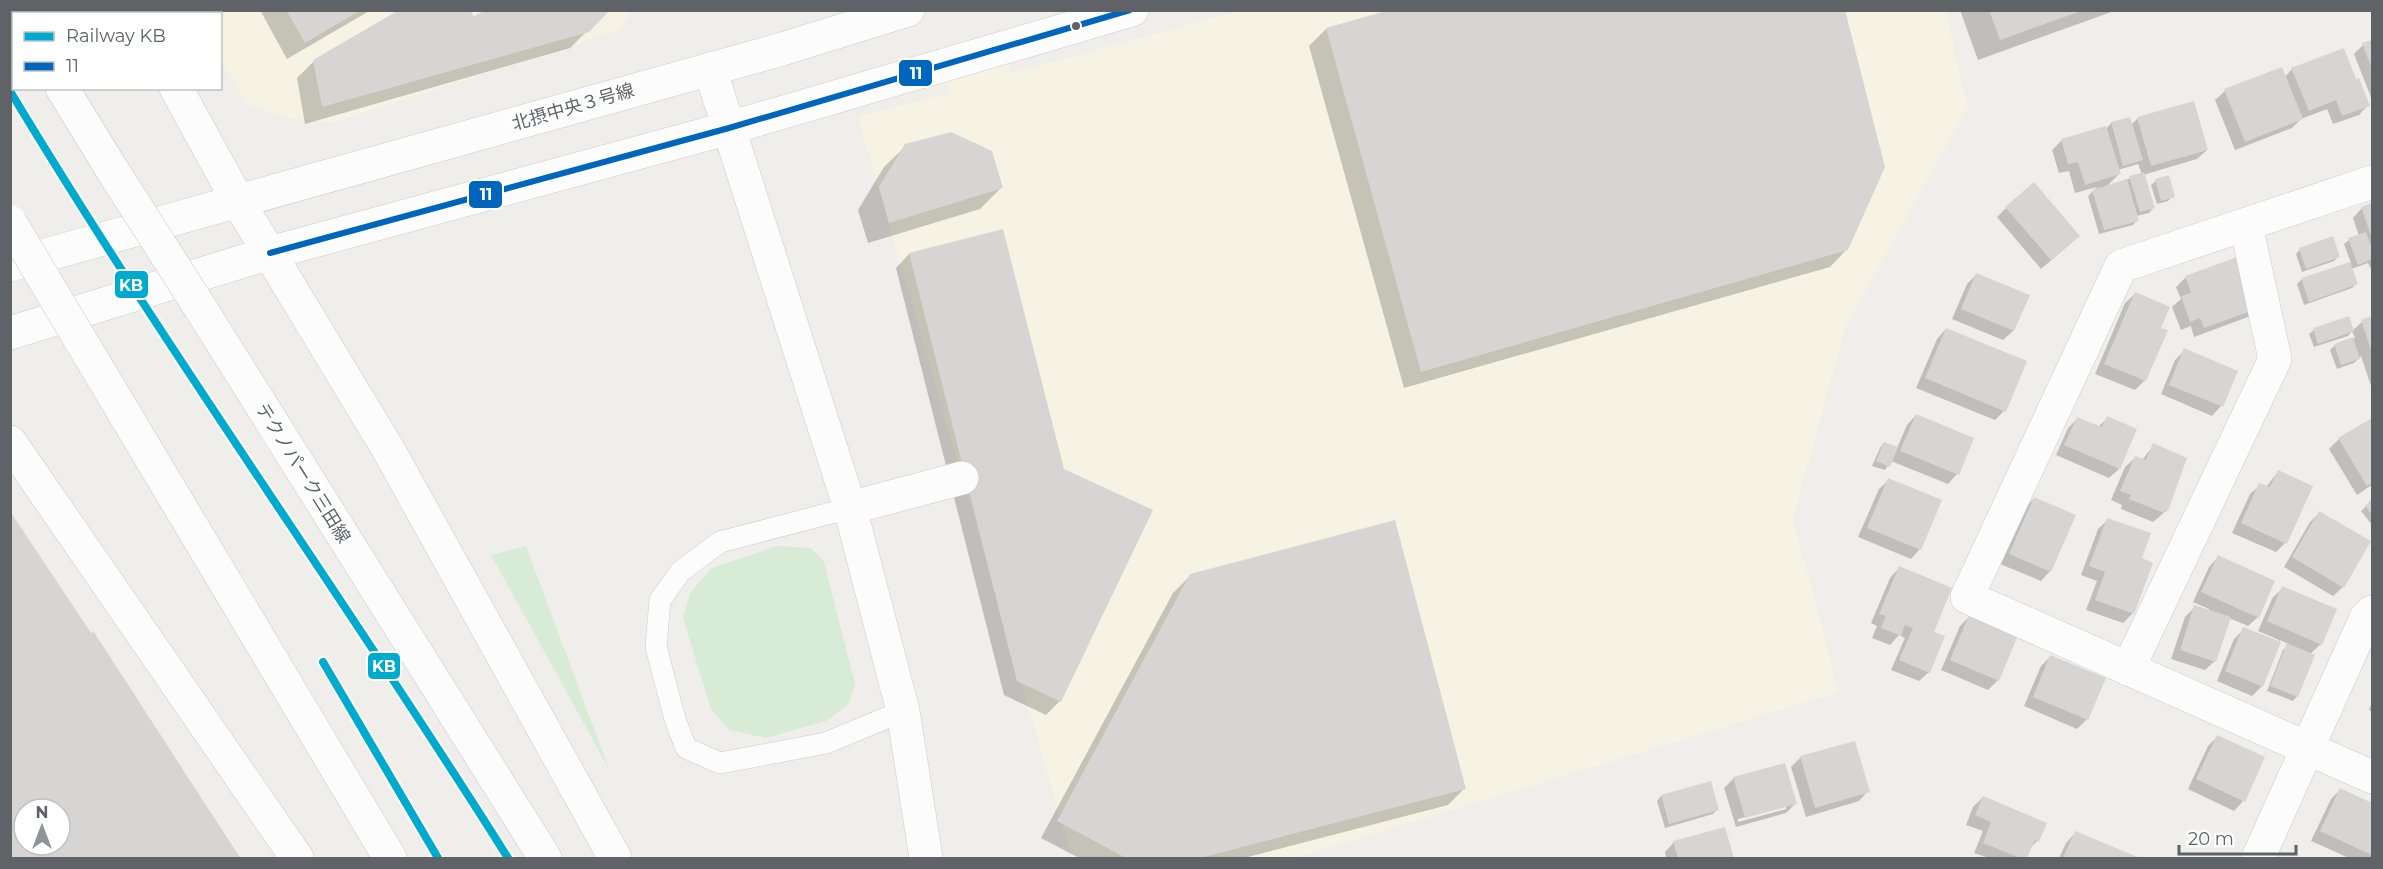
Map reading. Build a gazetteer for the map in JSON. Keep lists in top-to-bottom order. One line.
{"streets":{"street":["北摂中央３号線","テクノパーク三田線"]},"lines":["transit line 11","rail line KB"],"legend":["Railway KB","11"],"scale_bar":"20 m","north":"top"}
